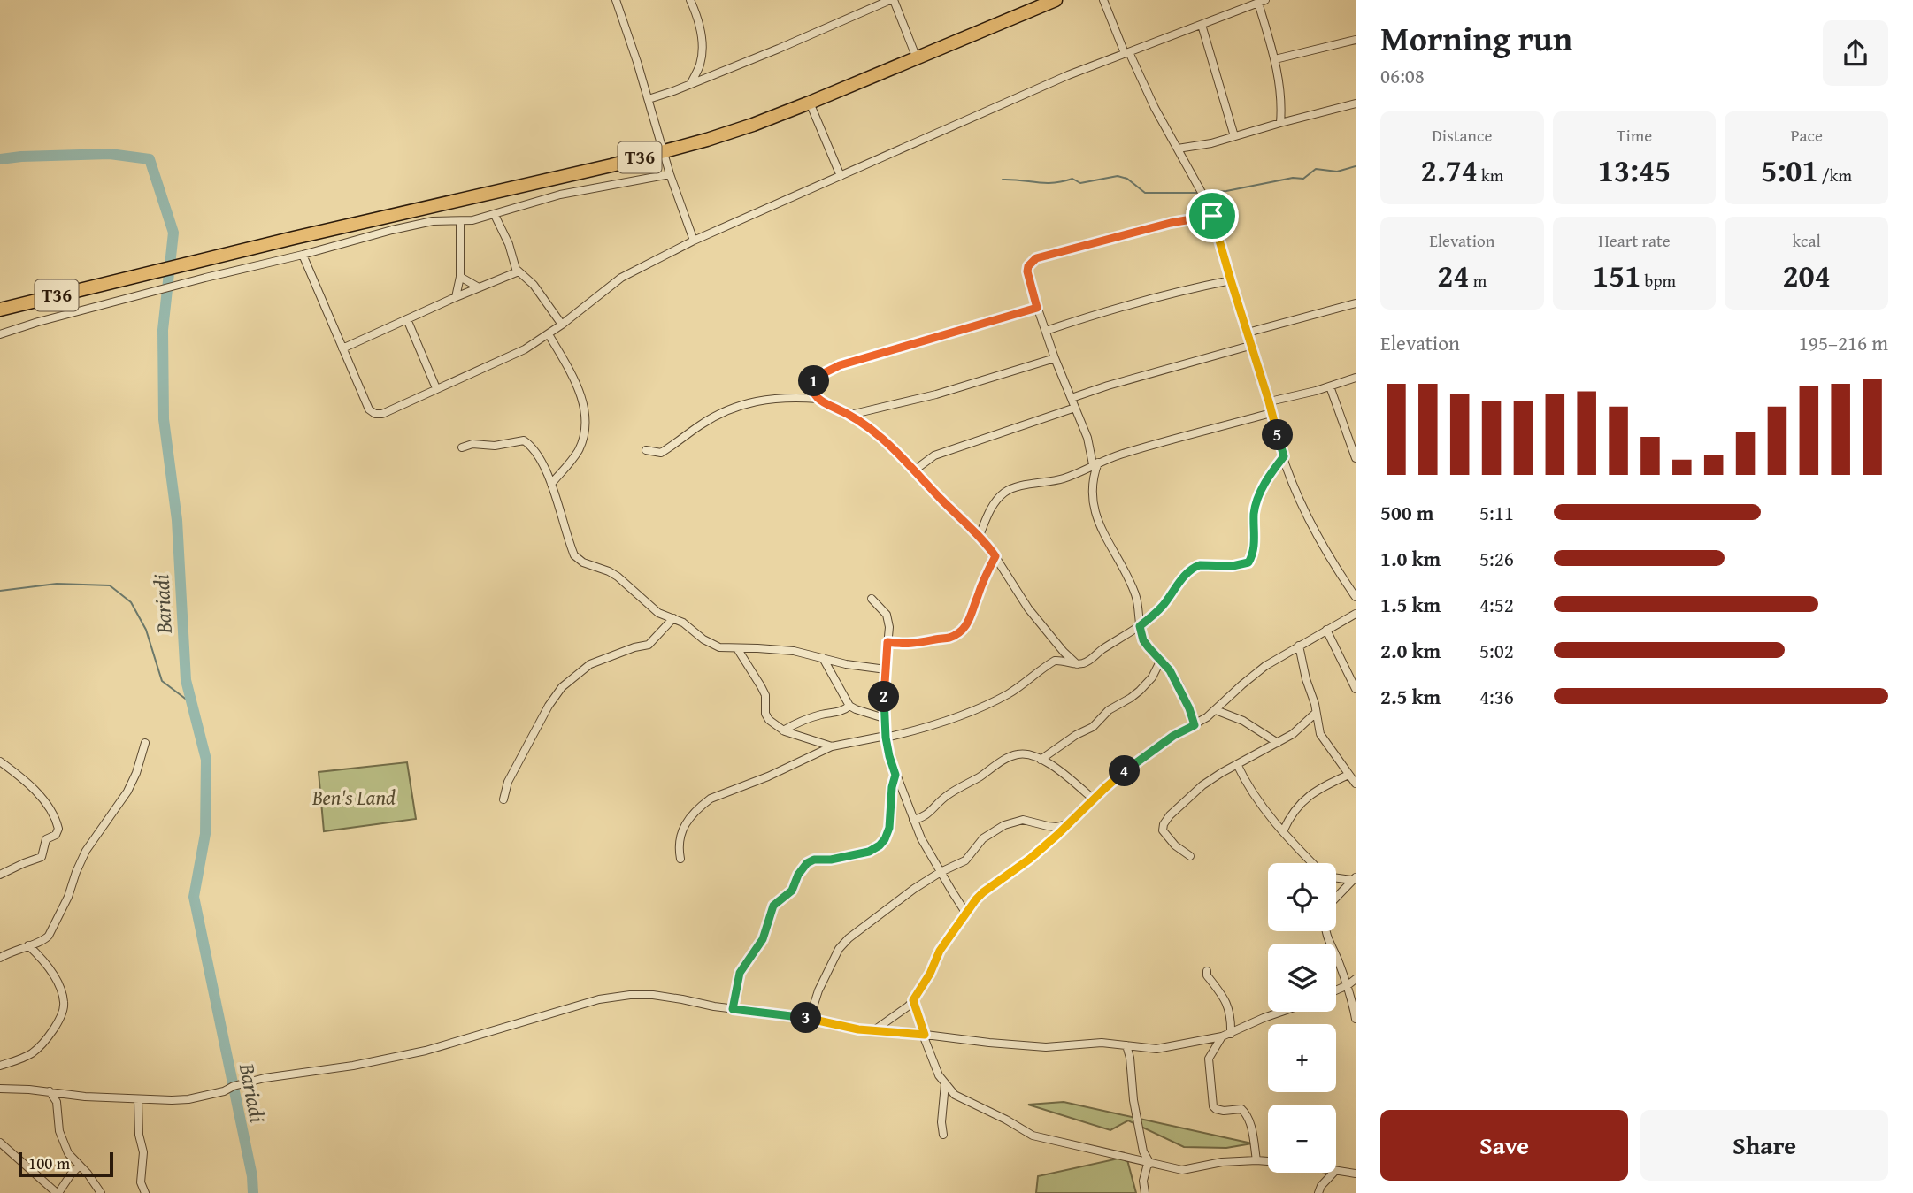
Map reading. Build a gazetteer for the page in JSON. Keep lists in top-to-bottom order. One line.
{"streets":{"highway":["T36"]},"water":["Bariadi"],"parks":["Ben's Land"],"scale_bar":"100 m","page":{"heading":["Morning run","06:08"],"stats":[["Distance","2.74 km"],["Time","13:45"],["Pace","5:01 /km"],["Elevation","24 m"],["Heart rate","151 bpm"],["kcal","204"]],"chart":["Elevation","195–216 m"],"pins":["1","5","2","4","3"],"list":[{"name":"500 m","note":"5:11"},{"name":"1.0 km","note":"5:26"},{"name":"1.5 km","note":"4:52"},{"name":"2.0 km","note":"5:02"},{"name":"2.5 km","note":"4:36"}],"map_buttons":["+","−"],"buttons":["Save","Share"],"scale":"100 m"}}
